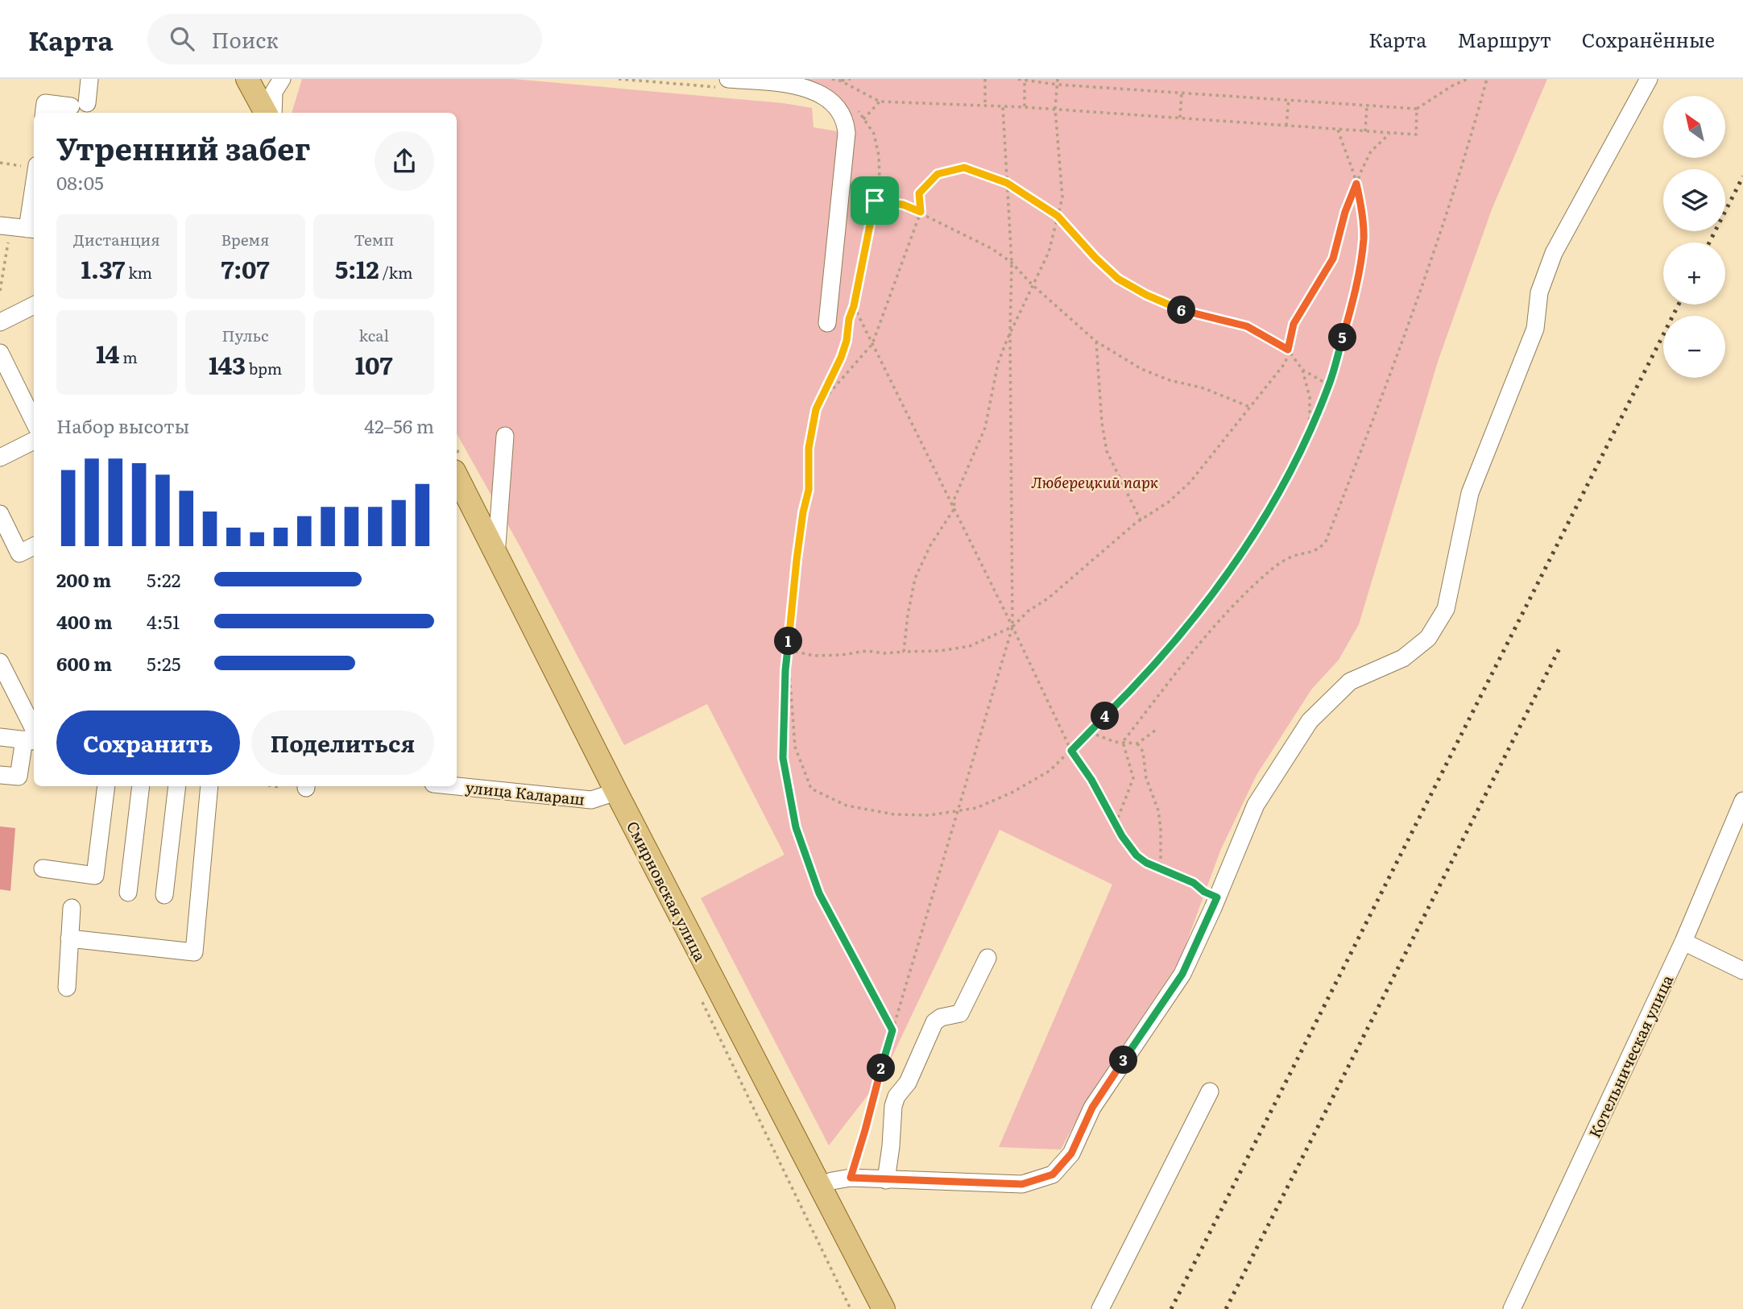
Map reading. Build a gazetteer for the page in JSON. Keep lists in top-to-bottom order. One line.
{"streets":{"main road":["Смирновская улица"],"street":["улица Калараш","Котельническая улица"]},"crossings":[["улица Калараш","Смирновская улица"]],"parks":["Люберецкий парк"],"north":"top left","page":{"header":"Карта","search":"Поиск","nav":["Карта","Маршрут","Сохранённые"],"map_buttons":["+","−"],"heading":["Утренний забег","08:05"],"stats":[["Дистанция","1.37 km"],["Время","7:07"],["Темп","5:12 /km"],["14 m"],["Пульс","143 bpm"],["kcal","107"]],"pins":["6","5","1","4","3","2"],"chart":["Набор высоты","42–56 m"],"list":[{"name":"200 m","note":"5:22"},{"name":"400 m","note":"4:51"},{"name":"600 m","note":"5:25"}],"buttons":["Сохранить","Поделиться"]}}
